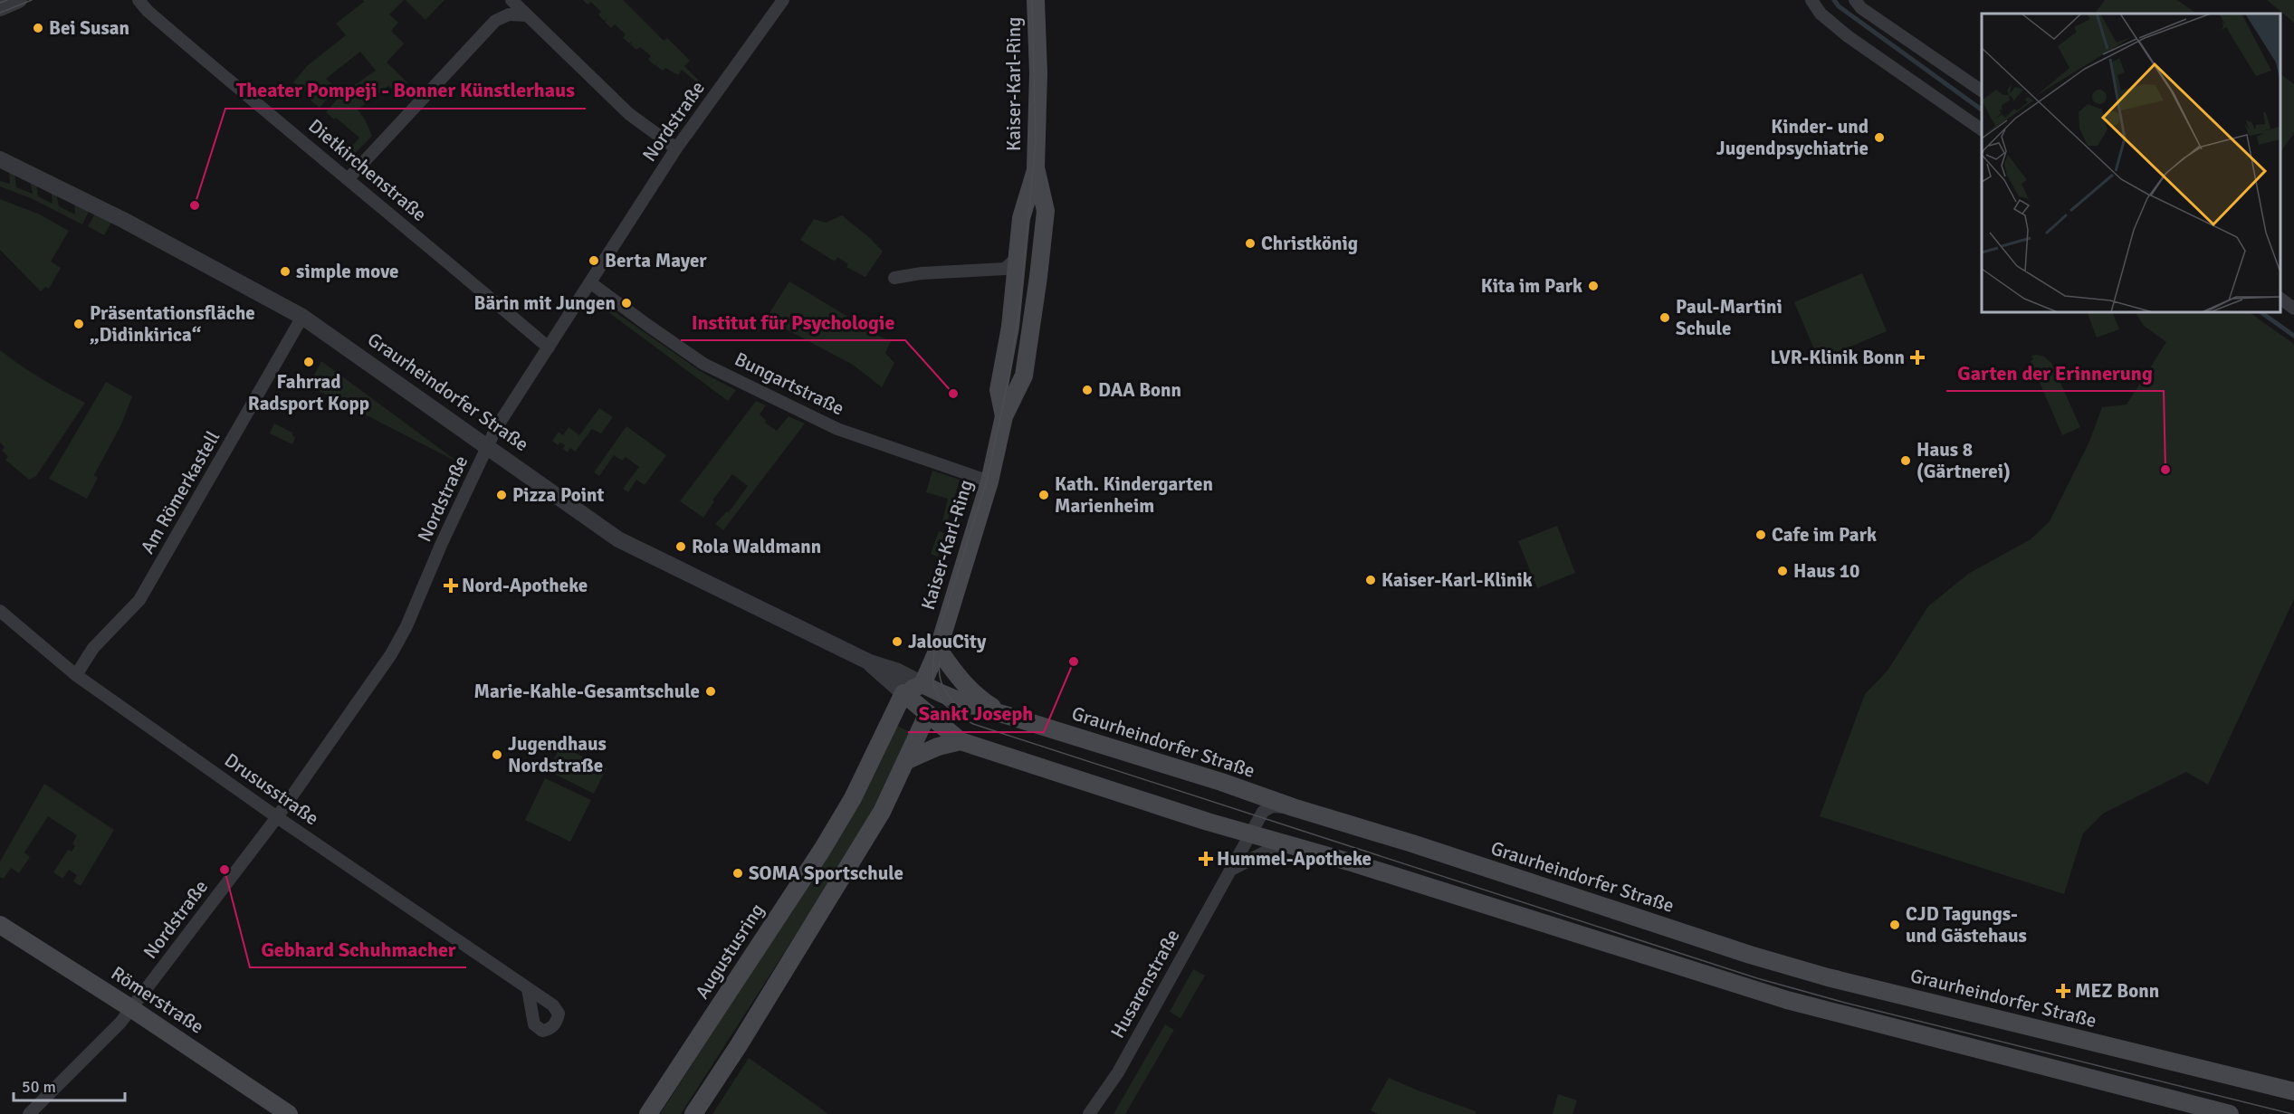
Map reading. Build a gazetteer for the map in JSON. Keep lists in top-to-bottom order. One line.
{"streets":{"main road":["Kaiser-Karl-Ring","Graurheindorfer Straße","Augustusring","Römerstraße"],"street":["Nordstraße","Dietkirchenstraße","Bungartstraße","Am Römerkastell","Drususstraße","Husarenstraße"]},"crossings":[["Kaiser-Karl-Ring","Bungartstraße"],["Kaiser-Karl-Ring","Graurheindorfer Straße"],["Nordstraße","Dietkirchenstraße"],["Nordstraße","Bungartstraße"],["Nordstraße","Graurheindorfer Straße"],["Nordstraße","Drususstraße"],["Nordstraße","Römerstraße"],["Graurheindorfer Straße","Am Römerkastell"],["Graurheindorfer Straße","Augustusring"],["Graurheindorfer Straße","Husarenstraße"],["Am Römerkastell","Drususstraße"]],"places":{"other":["Bei Susan","Kinder- und Jugendpsychiatrie","Theater Pompeji - Bonner Künstlerhaus","Christkönig","Berta Mayer","simple move","Kita im Park","Bärin mit Jungen","Paul-Martini Schule","Präsentationsfläche „Didinkirica“","Fahrrad Radsport Kopp","DAA Bonn","Institut für Psychologie","Haus 8 (Gärtnerei)","Garten der Erinnerung","Pizza Point","Kath. Kindergarten Marienheim","Cafe im Park","Rola Waldmann","Haus 10","Kaiser-Karl-Klinik","JalouCity","Sankt Joseph","Marie-Kahle-Gesamtschule","Jugendhaus Nordstraße","Gebhard Schuhmacher","SOMA Sportschule","CJD Tagungs- und Gästehaus"],"health":["LVR-Klinik Bonn","Nord-Apotheke","Hummel-Apotheke","MEZ Bonn"]},"scale_bar":"50 m"}
